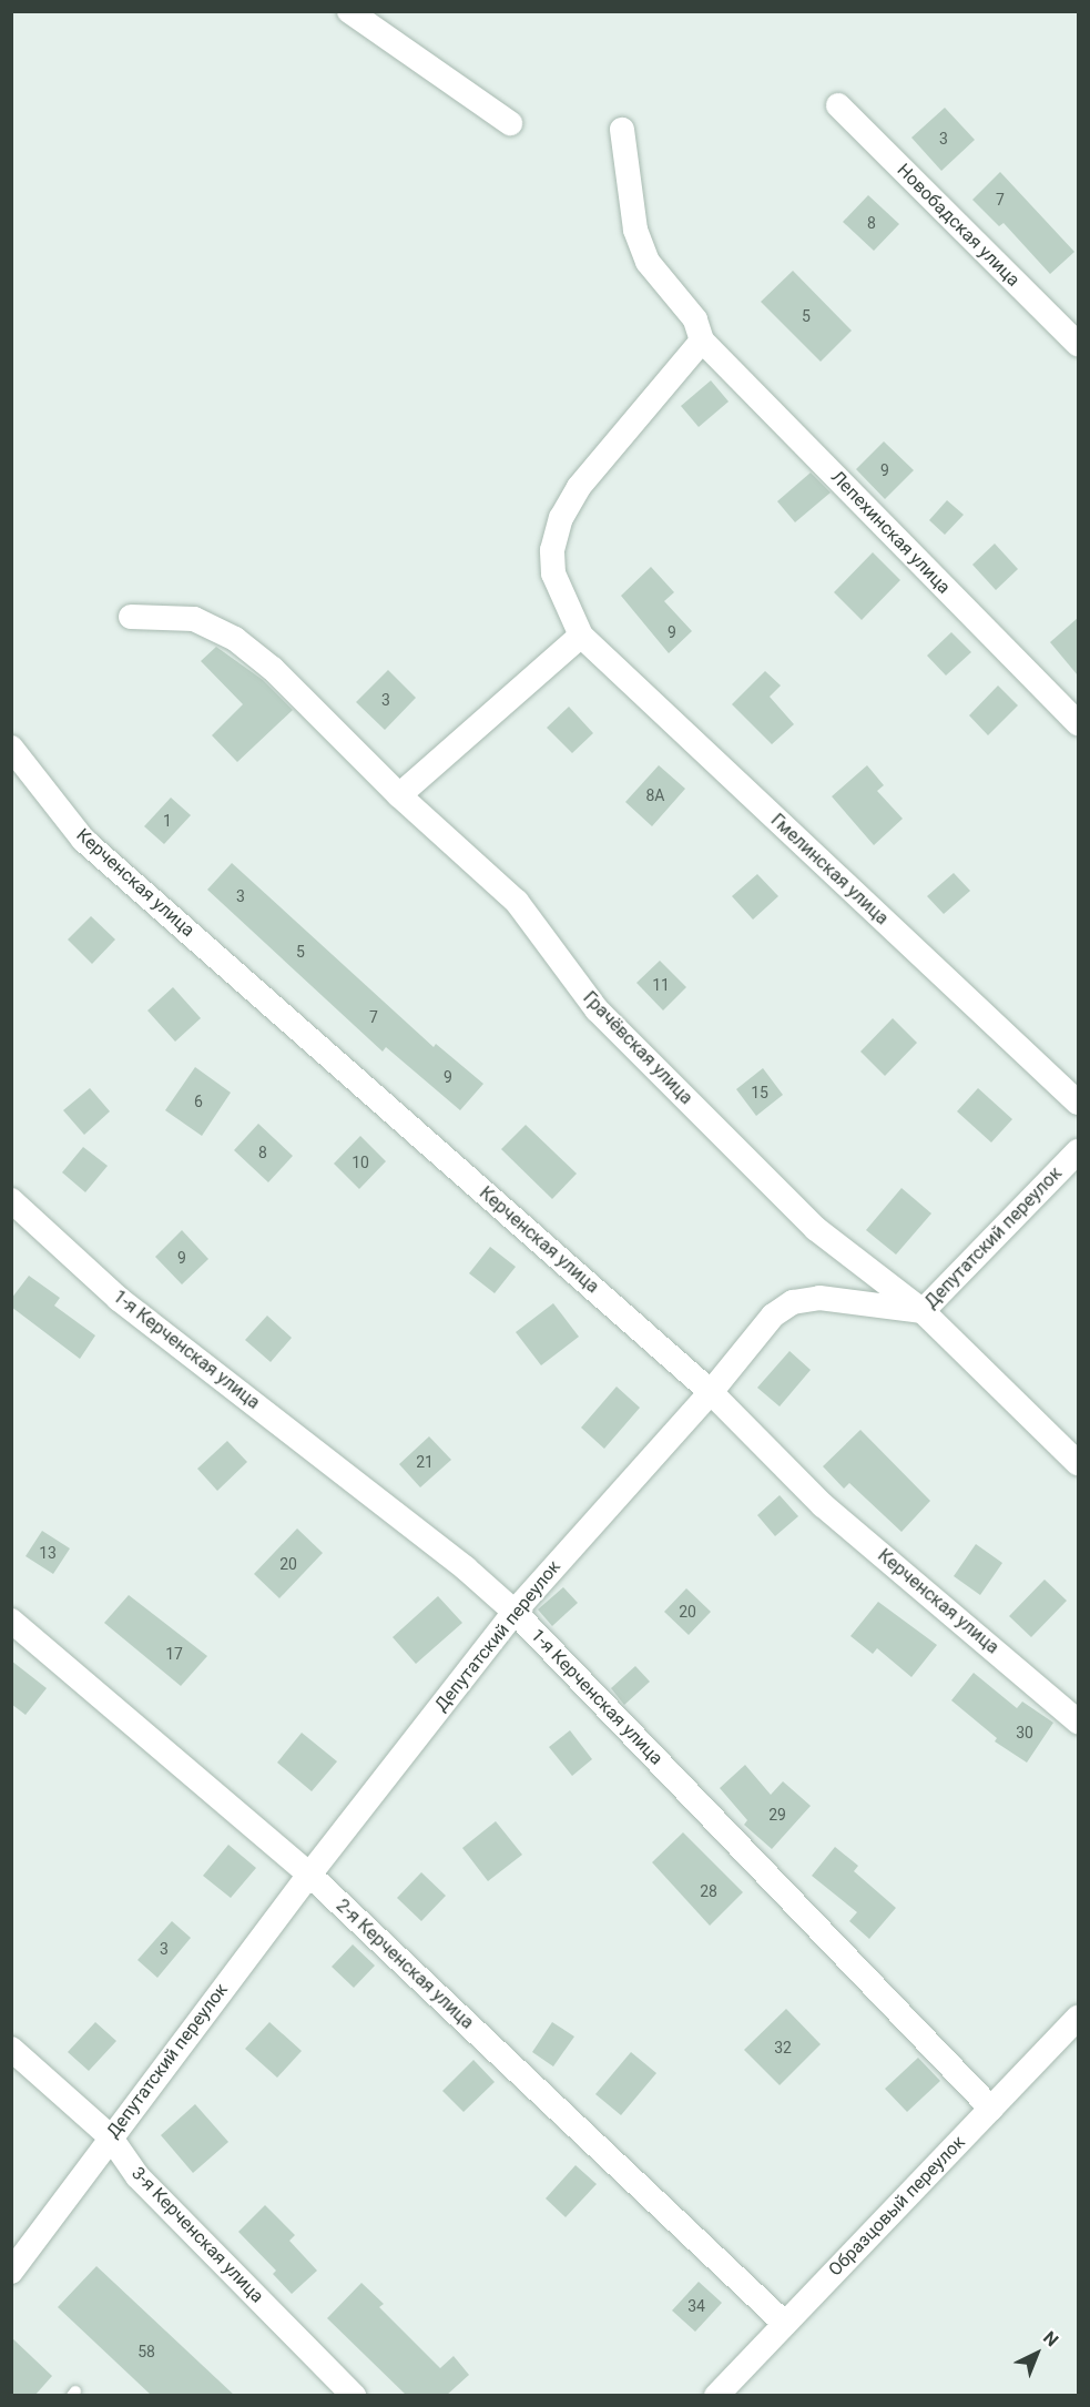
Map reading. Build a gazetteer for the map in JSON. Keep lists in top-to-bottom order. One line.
{"streets":{"street":["Новобадская улица","Лепехинская улица","Гмелинская улица","Керченская улица","Грачёвская улица","Депутатский переулок","1-я Керченская улица","2-я Керченская улица","Образцовый переулок","3-я Керченская улица"]},"crossings":[["Керченская улица","Депутатский переулок"],["Грачёвская улица","Депутатский переулок"],["Депутатский переулок","1-я Керченская улица"],["Депутатский переулок","2-я Керченская улица"],["Депутатский переулок","3-я Керченская улица"],["1-я Керченская улица","Образцовый переулок"],["2-я Керченская улица","Образцовый переулок"]],"house_numbers":["3","7","8","5","9","9","3","8А","1","3","5","11","7","9","15","6","8","10","9","21","13","20","20","17","30","29","28","3","32","34","58"],"north":"top right"}
